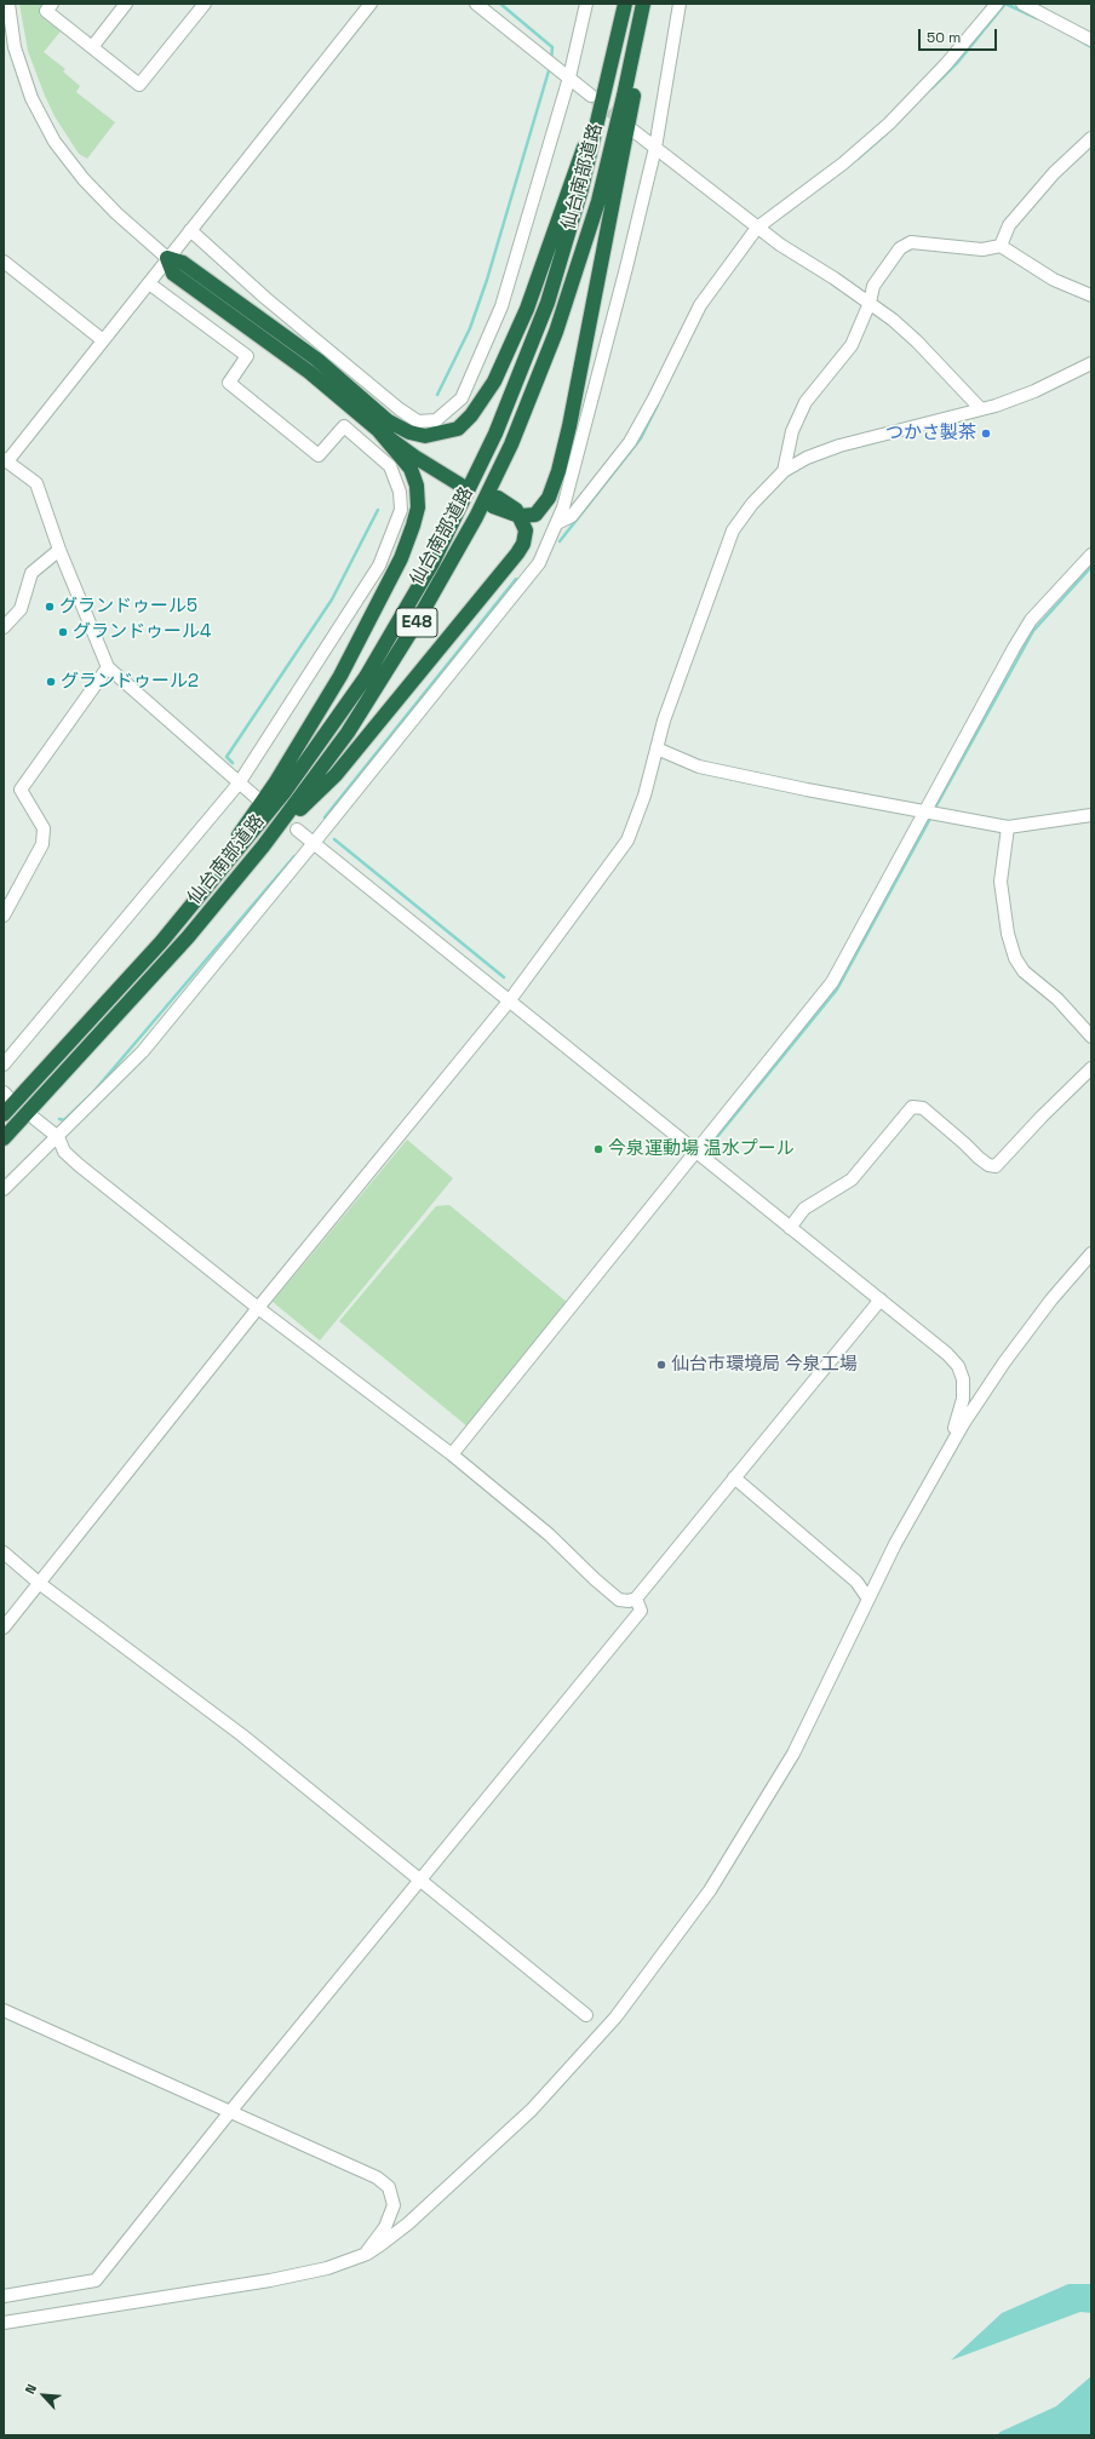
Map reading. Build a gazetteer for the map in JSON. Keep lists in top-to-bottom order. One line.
{"streets":{"highway":["仙台南部道路","E48"]},"places":["つかさ製茶","グランドゥール5","グランドゥール4","グランドゥール2","今泉運動場 温水プール","仙台市環境局 今泉工場"],"scale_bar":"50 m","north":"top left"}
